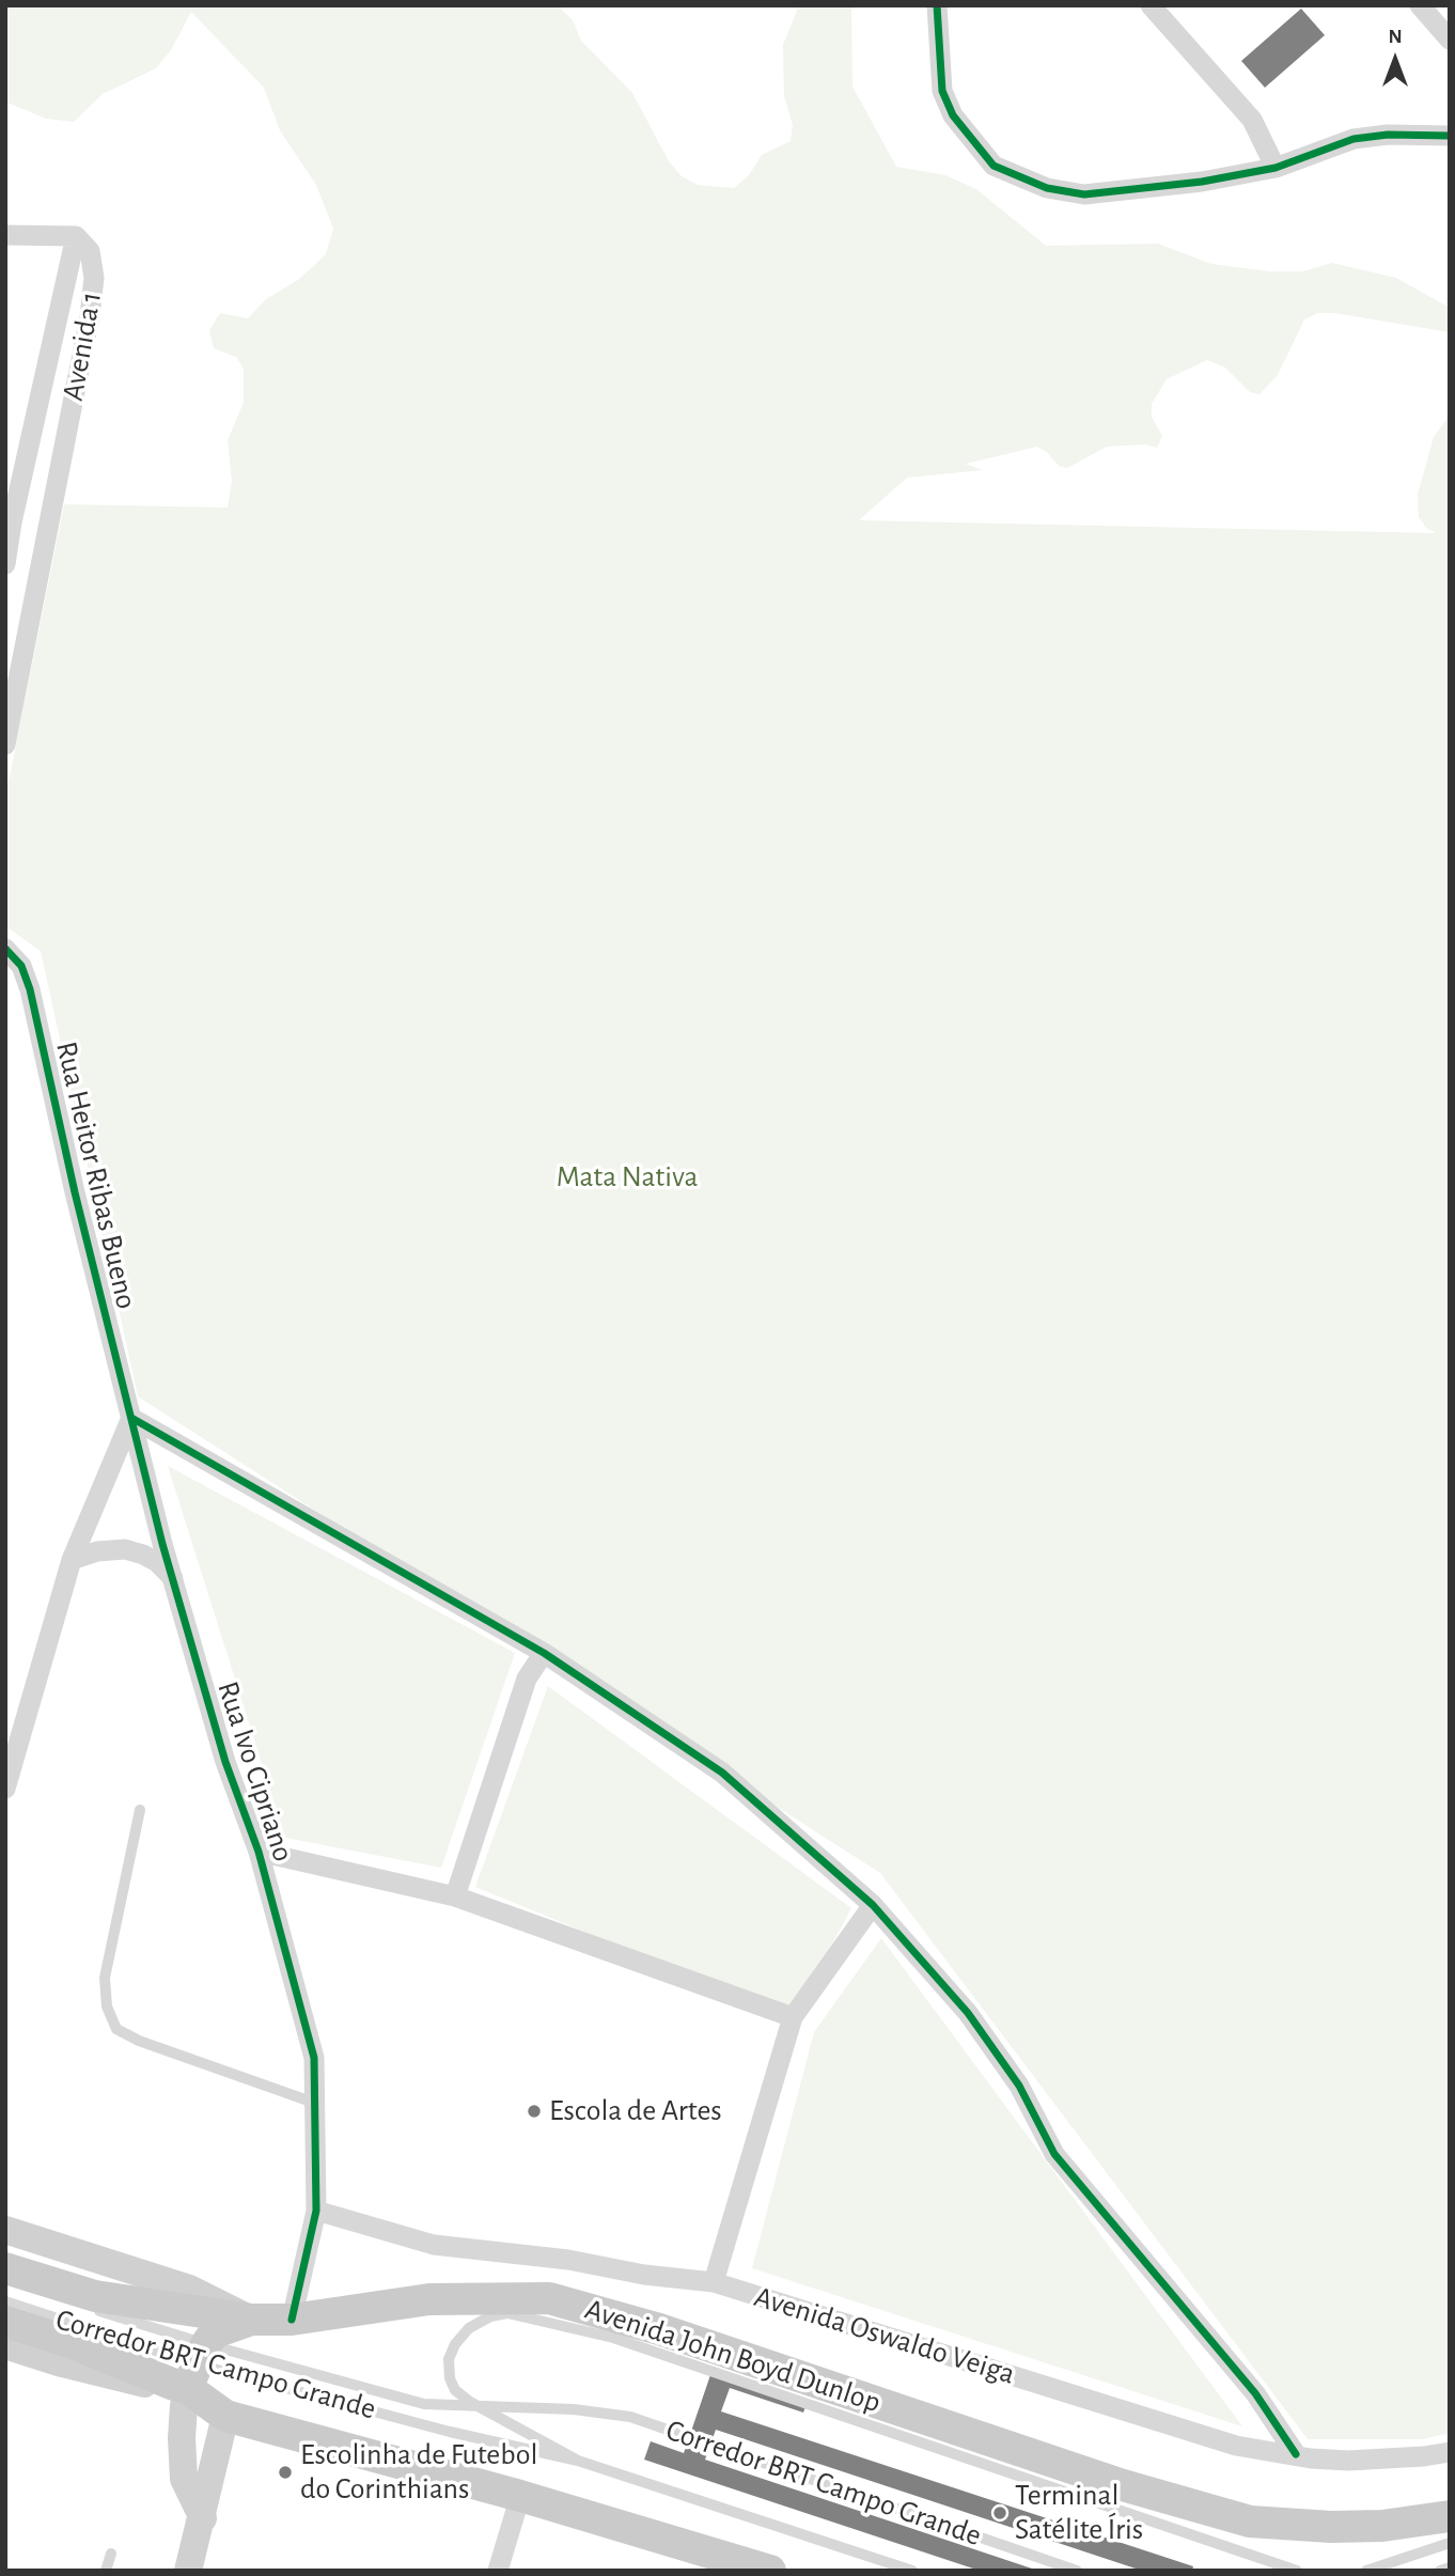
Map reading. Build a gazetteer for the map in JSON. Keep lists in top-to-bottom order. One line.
{"streets":{"main road":["Avenida John Boyd Dunlop"],"street":["Avenida 1","Rua Heitor Ribas Bueno","Rua Ivo Cipriano","Avenida Oswaldo Veiga"],"lane":["Corredor BRT Campo Grande"]},"crossings":[["Rua Heitor Ribas Bueno","Rua Ivo Cipriano"],["Rua Ivo Cipriano","Avenida Oswaldo Veiga"],["Rua Ivo Cipriano","Avenida John Boyd Dunlop"]],"parks":["Mata Nativa"],"places":["Escola de Artes","Escolinha de Futebol do Corinthians","Terminal Satélite Íris"],"north":"top"}
